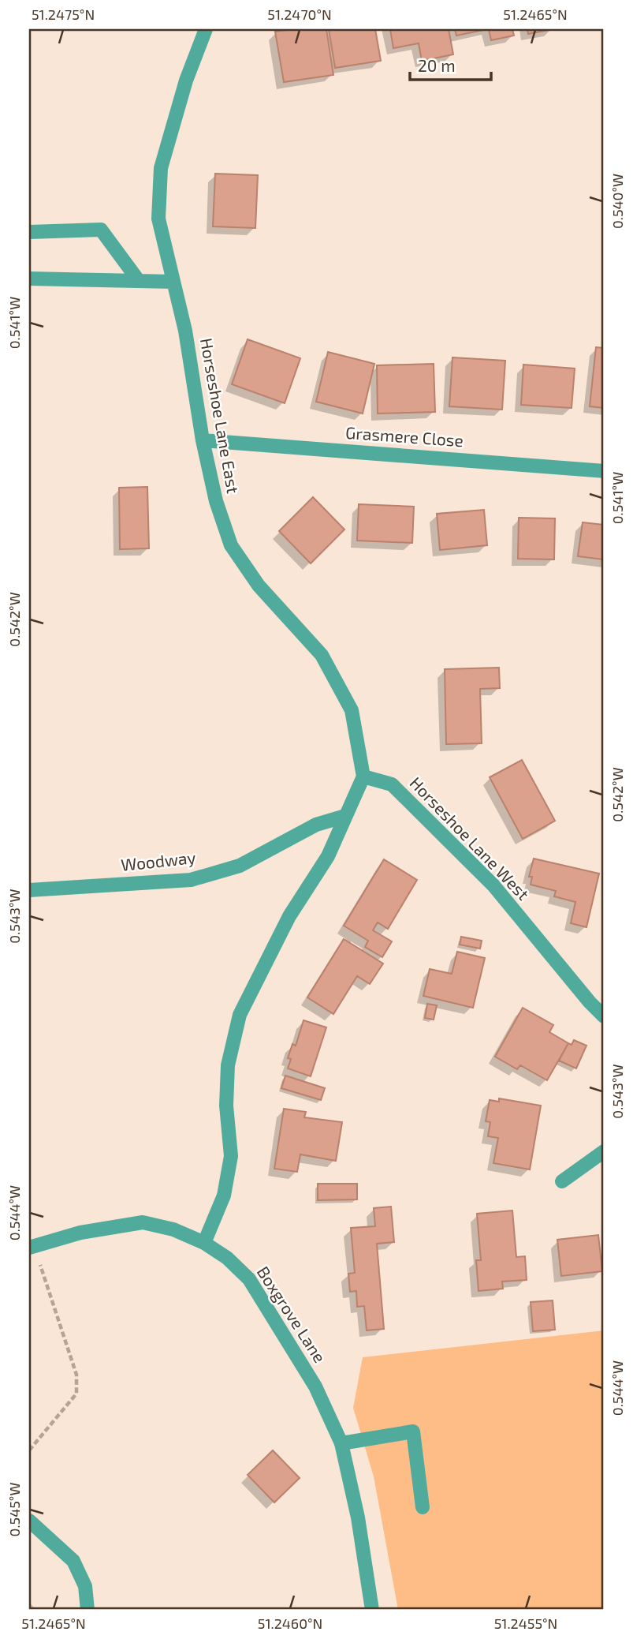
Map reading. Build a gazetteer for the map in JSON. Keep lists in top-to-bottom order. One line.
{"streets":{"street":["Horseshoe Lane East","Grasmere Close","Horseshoe Lane West","Woodway","Boxgrove Lane"]},"crossings":[["Horseshoe Lane East","Grasmere Close"],["Horseshoe Lane East","Horseshoe Lane West"]],"scale_bar":"20 m","coordinates":["51.2475°N","51.2470°N","51.2465°N","0.540°W","0.541°W","0.542°W","0.543°W","0.544°W","0.545°W","51.2460°N","51.2455°N"]}
